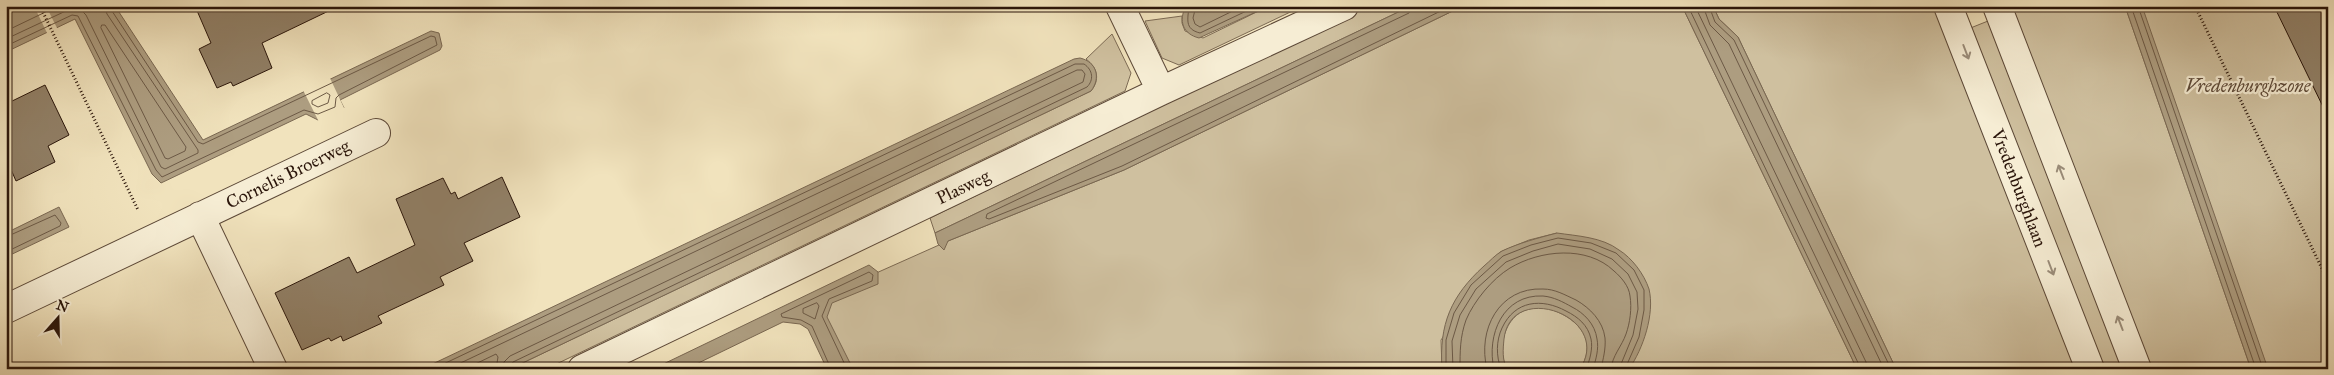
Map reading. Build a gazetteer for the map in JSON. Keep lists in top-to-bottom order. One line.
{"streets":{"street":["Cornelis Broerweg","Plasweg","Vredenburghlaan"]},"parks":["Vredenburghzone"],"north":"top"}
